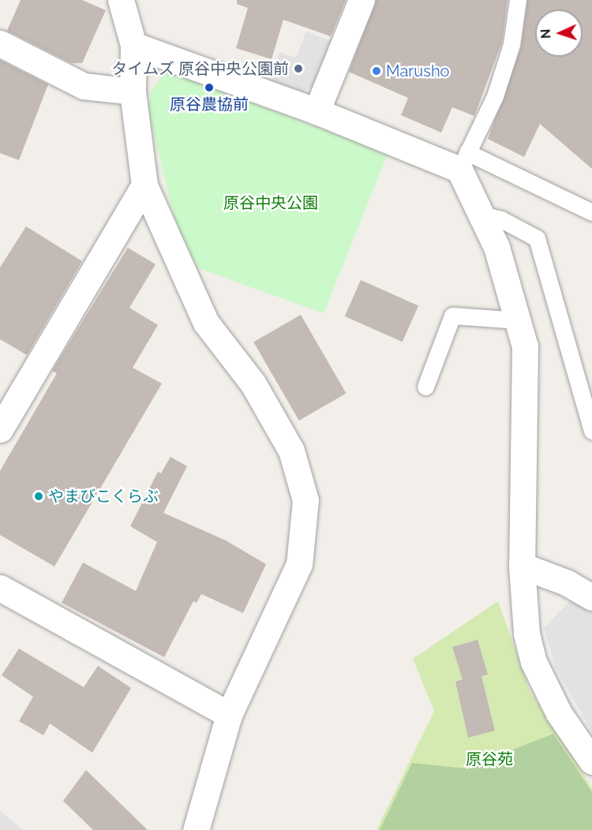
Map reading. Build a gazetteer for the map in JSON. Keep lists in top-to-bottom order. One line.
{"parks":["原谷中央公園","原谷苑"],"places":["タイムズ 原谷中央公園前","Marusho","原谷農協前","やまびこくらぶ"],"north":"left"}
